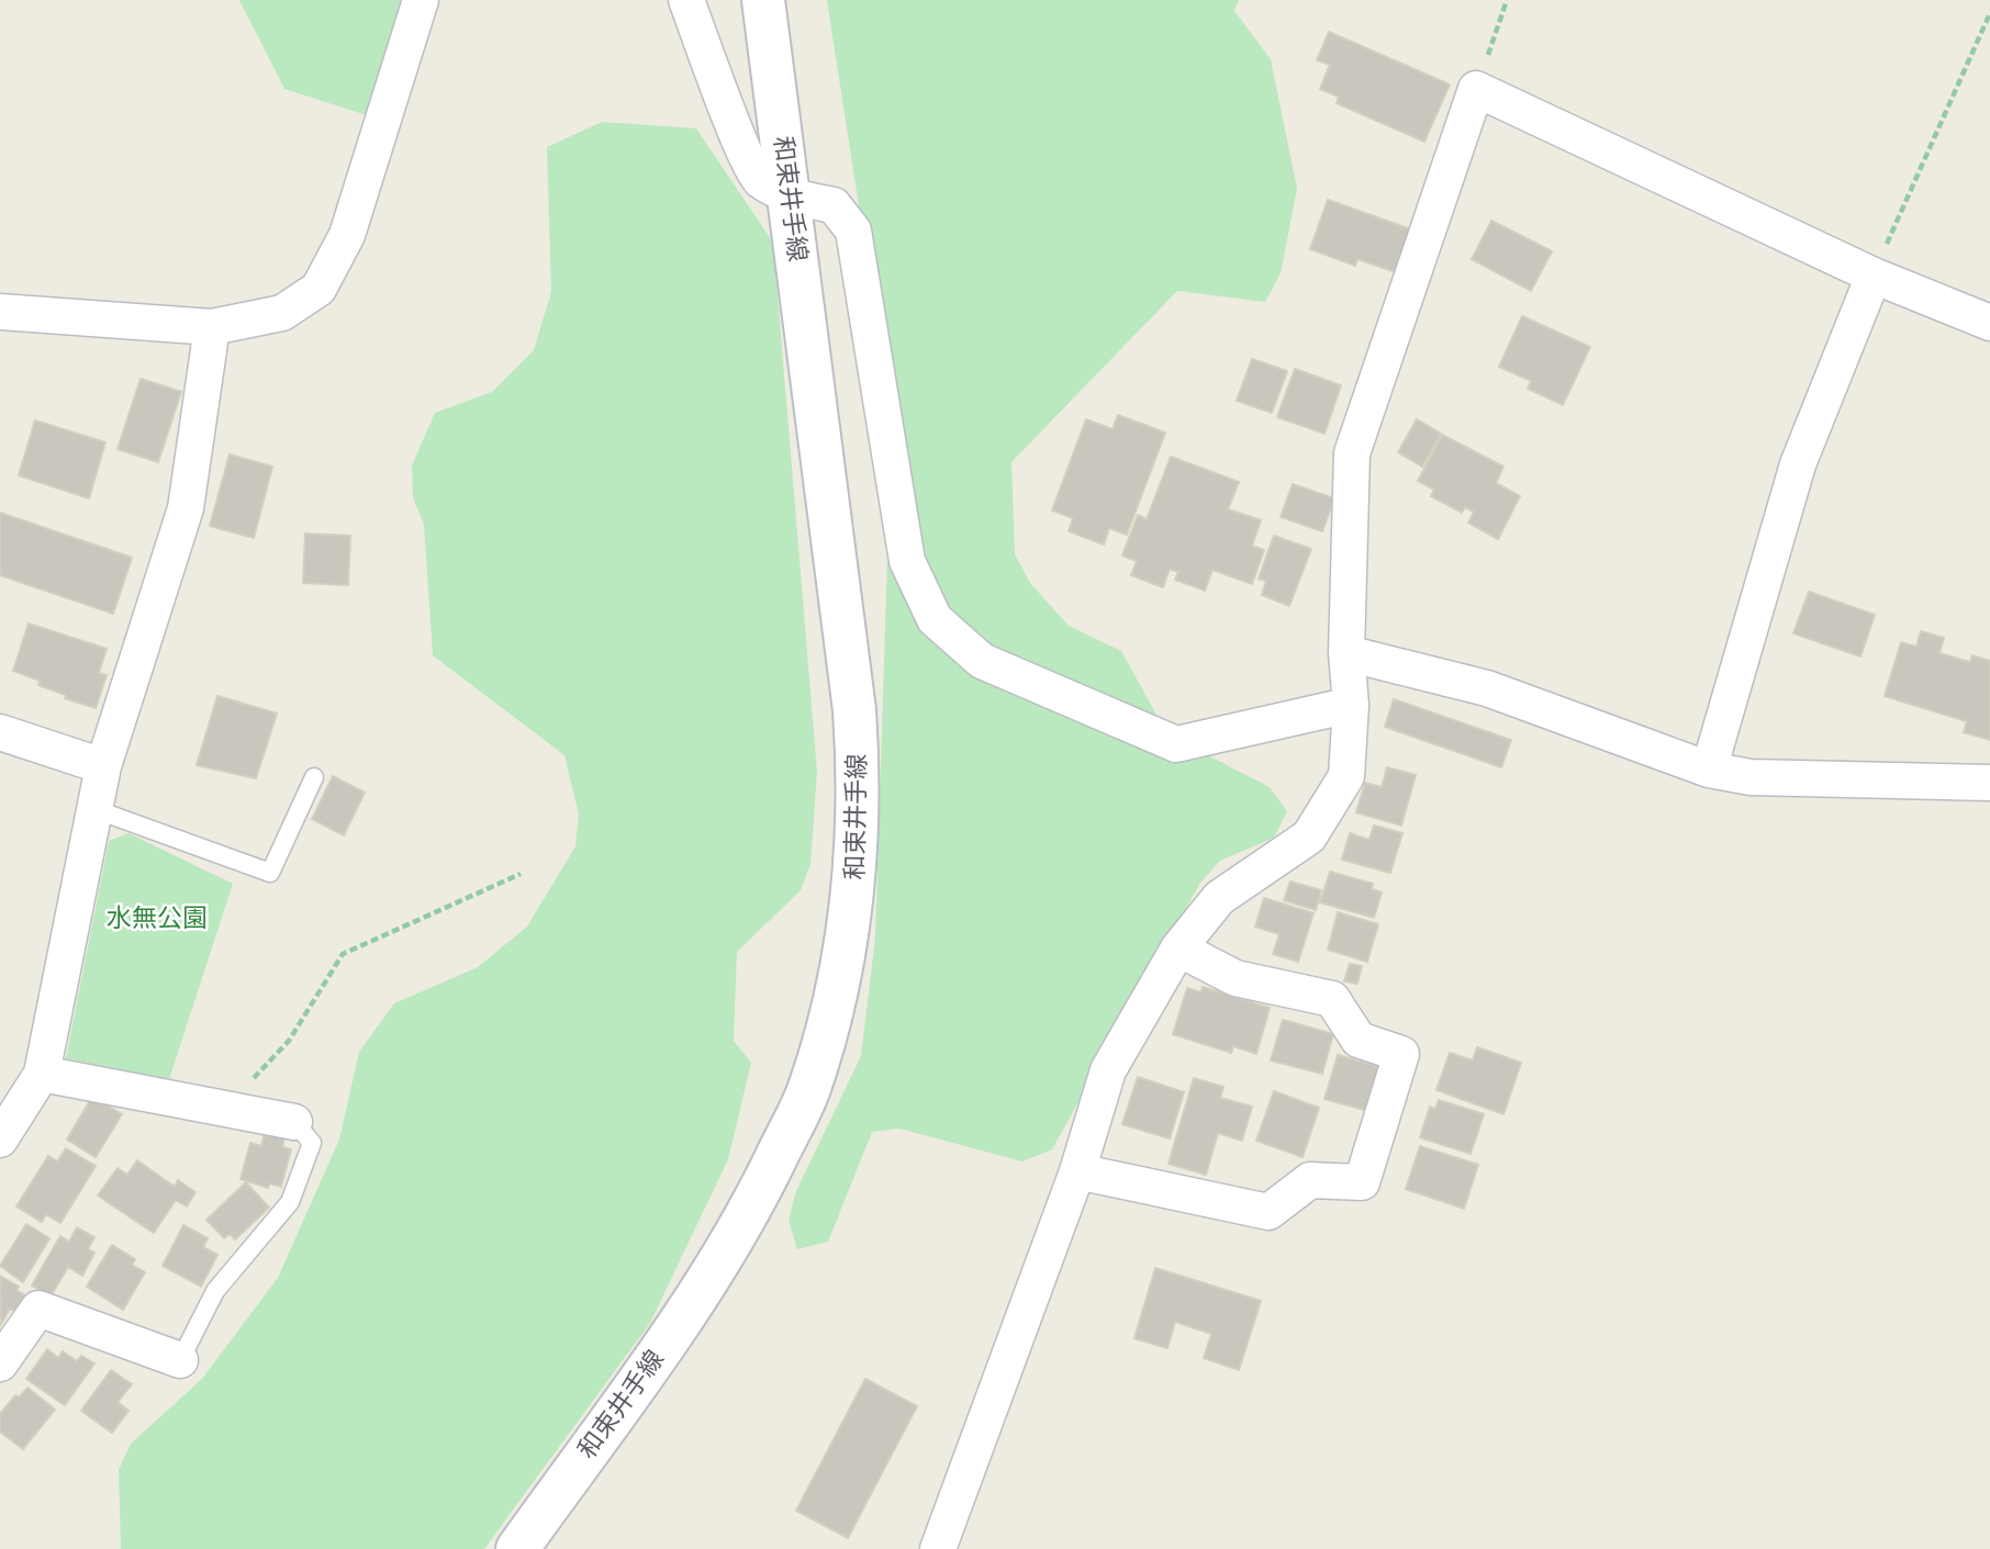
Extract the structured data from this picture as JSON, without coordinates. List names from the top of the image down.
{
  "streets": {
    "main road": ["和束井手線"]
  },
  "parks": ["水無公園"]
}
